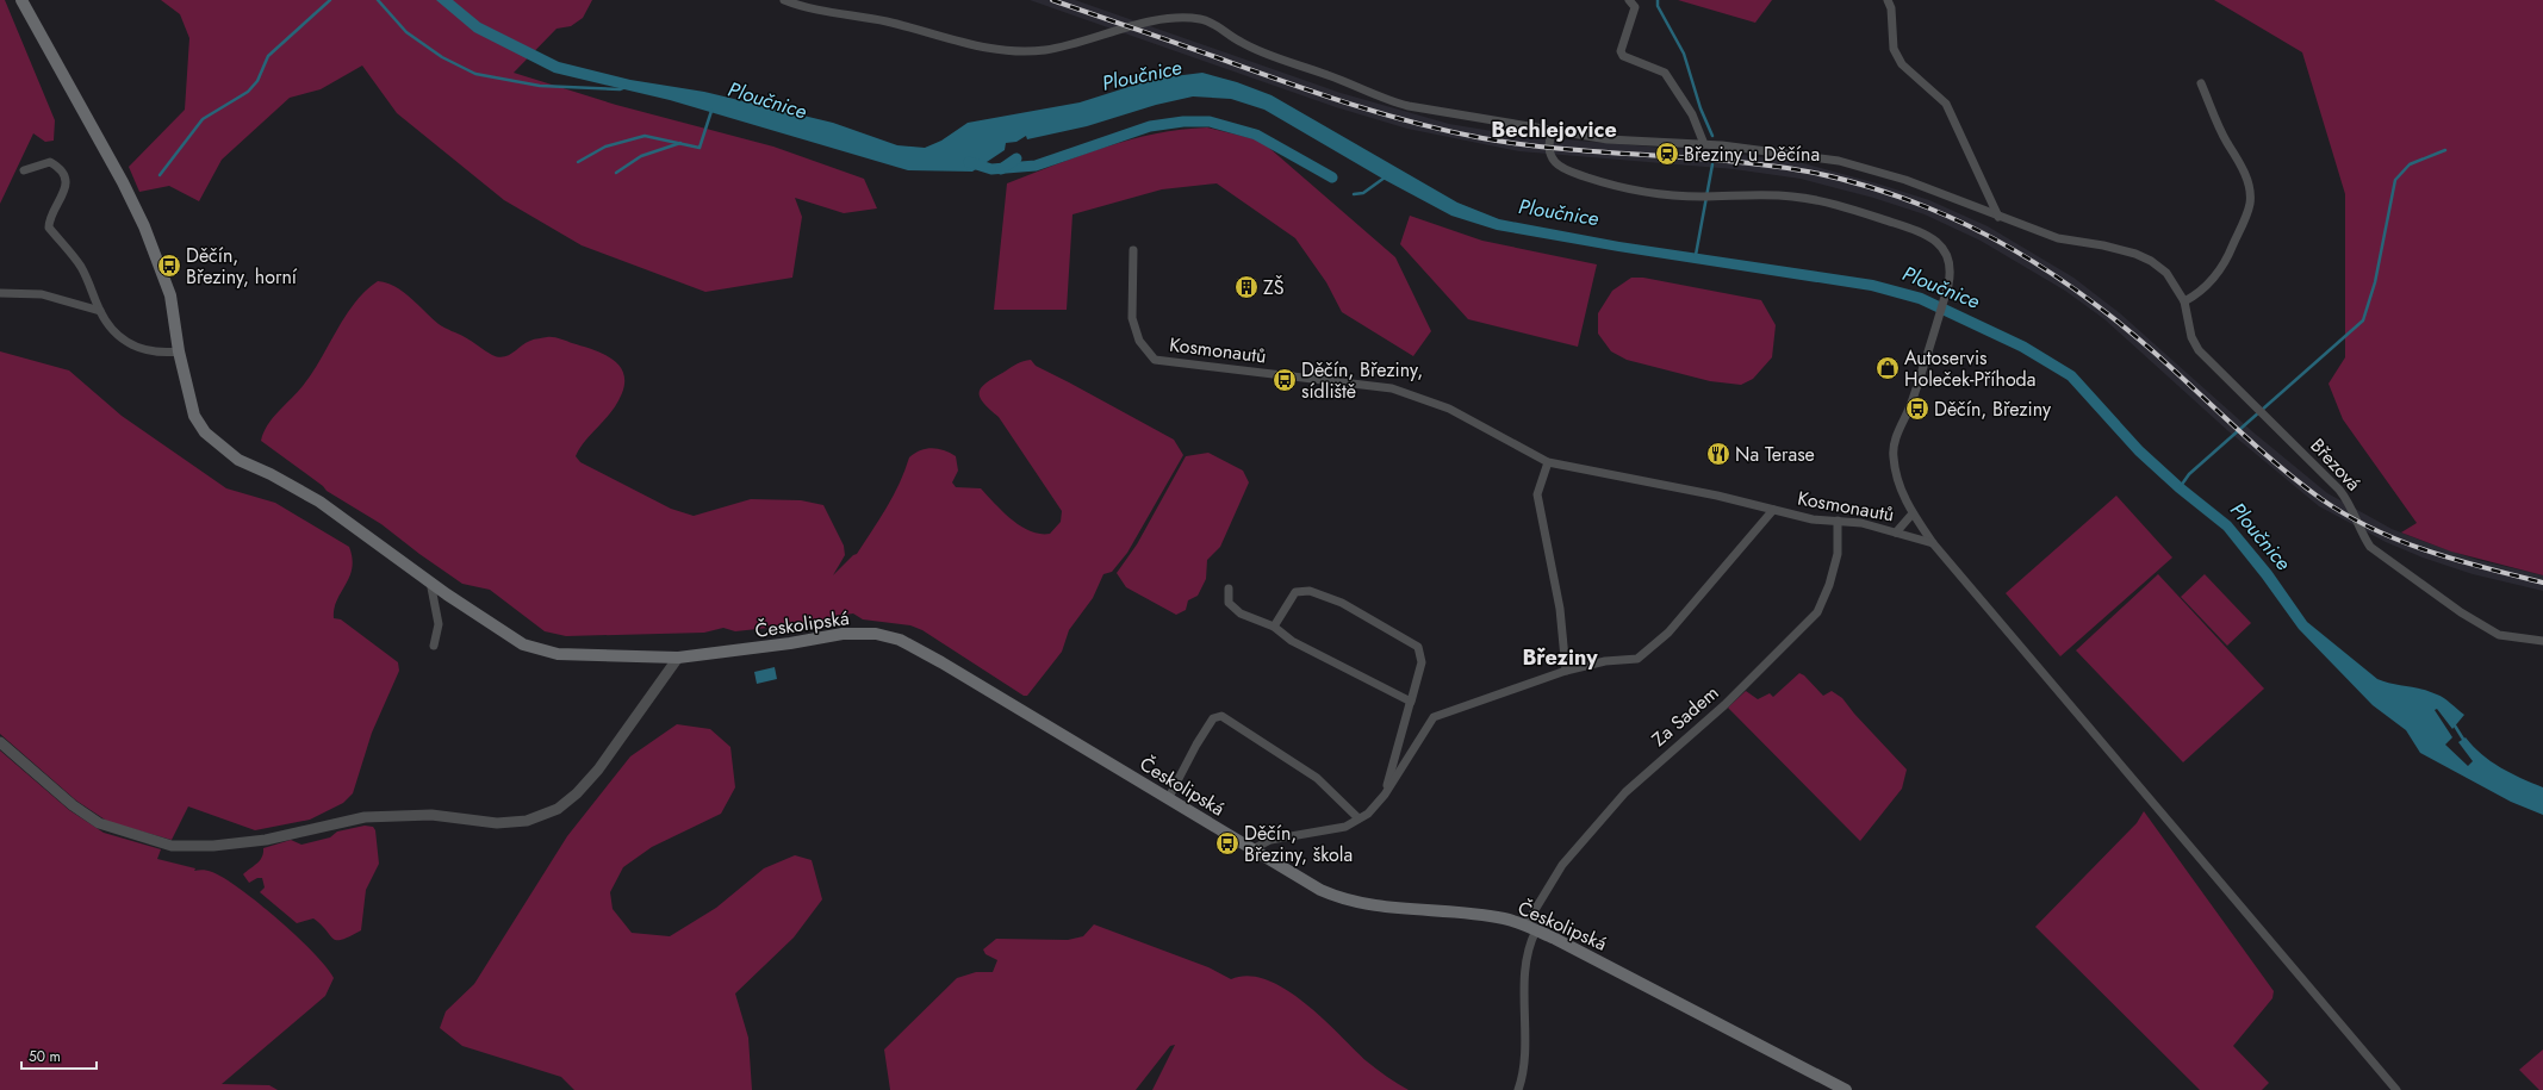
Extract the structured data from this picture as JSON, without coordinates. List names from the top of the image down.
{
  "streets": {
    "main road": ["Českolipská"],
    "street": ["Kosmonautů", "Březová", "Za Sadem"]
  },
  "crossings": [
    ["Kosmonautů", "Za Sadem"],
    ["Českolipská", "Za Sadem"]
  ],
  "districts": ["Bechlejovice", "Březiny"],
  "water": ["Ploučnice"],
  "places": {
    "station": ["Březiny u Děčína"],
    "bus stop": [
      "Děčín, Březiny, horní",
      "Děčín, Březiny, sídliště",
      "Děčín, Březiny",
      "Děčín, Březiny, škola"
    ],
    "building": ["ZŠ"],
    "shop": ["Autoservis Holeček-Příhoda"],
    "restaurant": ["Na Terase"]
  },
  "scale_bar": "50 m"
}
